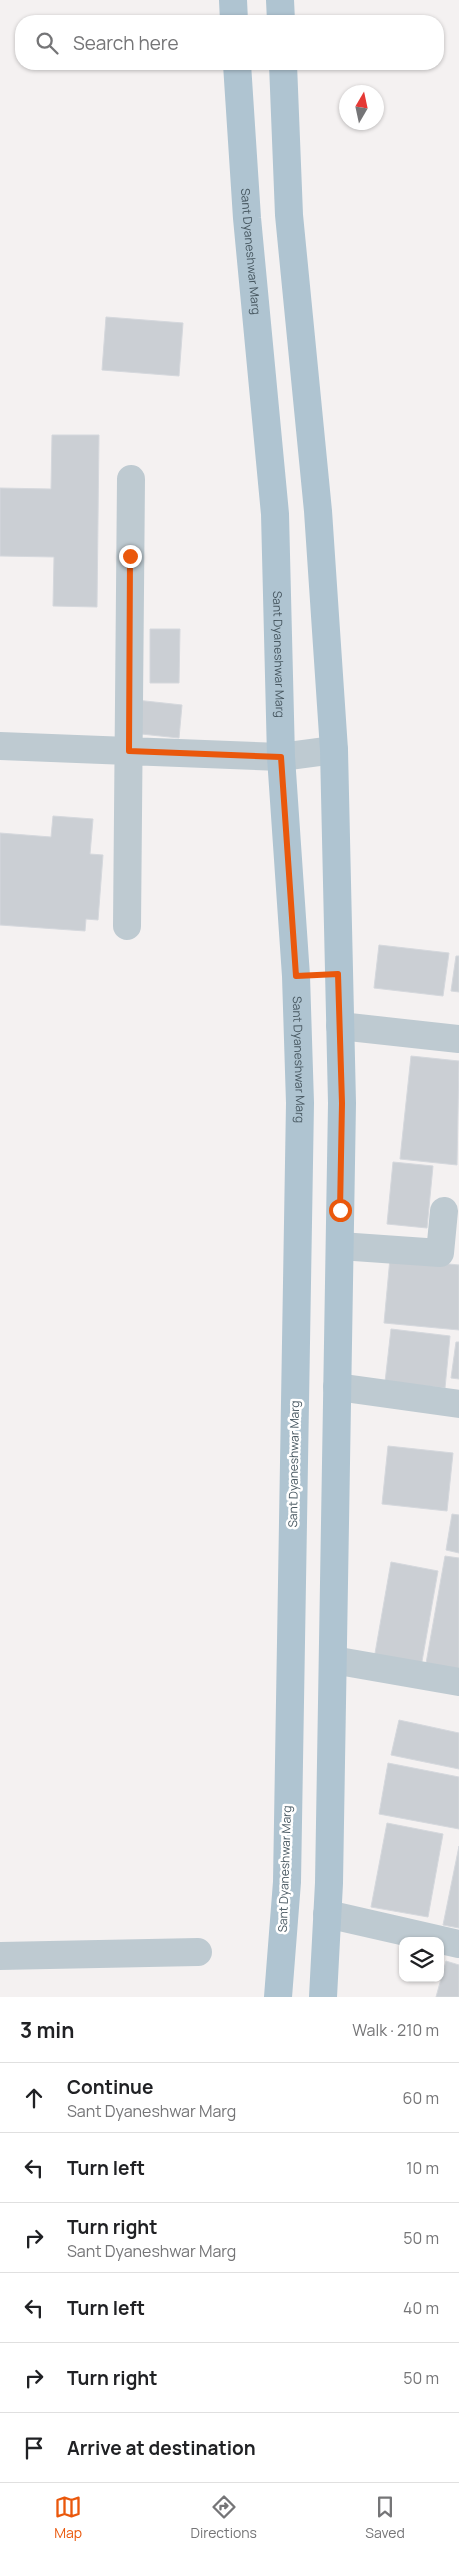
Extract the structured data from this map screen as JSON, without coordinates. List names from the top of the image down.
{
  "streets": {
    "main road": ["Sant Dyaneshwar Marg"]
  },
  "north": "top",
  "page": {
    "search": "Search here",
    "heading": ["3 min", "Walk · 210 m"],
    "list": [
      ["Continue", "Sant Dyaneshwar Marg", "60 m"],
      ["Turn left", "10 m"],
      ["Turn right", "Sant Dyaneshwar Marg", "50 m"],
      ["Turn left", "40 m"],
      ["Turn right", "50 m"],
      "Arrive at destination"
    ],
    "nav": ["Map", "Directions", "Saved"]
  }
}
